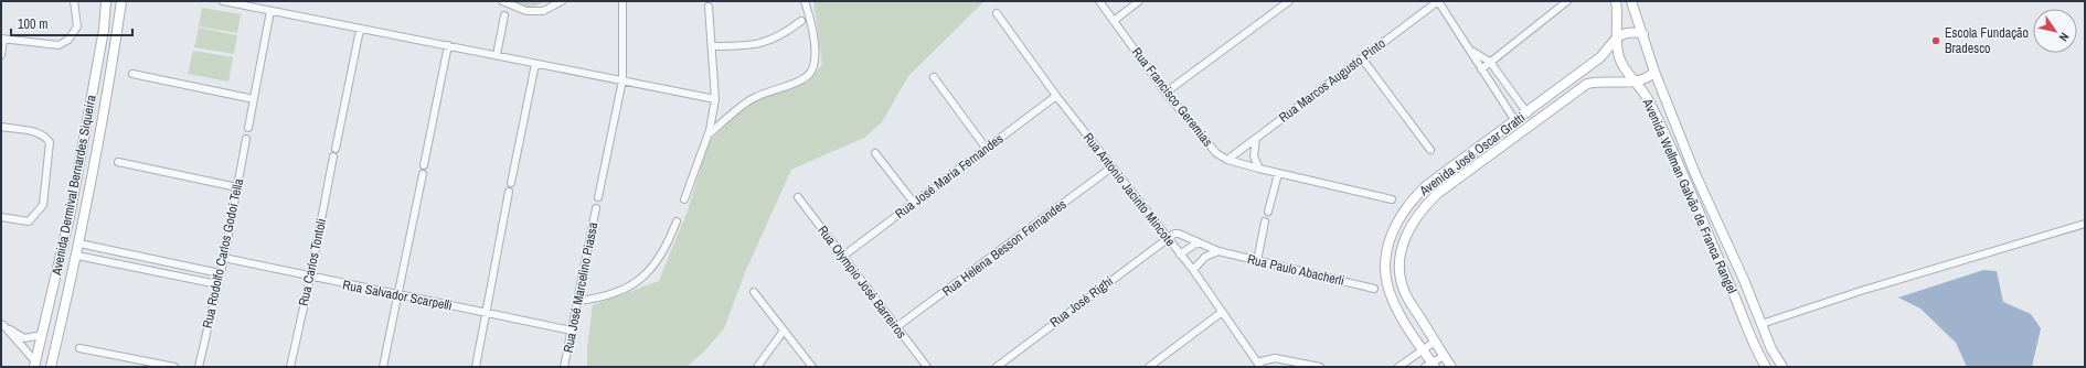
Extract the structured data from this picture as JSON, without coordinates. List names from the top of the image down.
{
  "streets": {
    "main road": ["Avenida José Oscar Gratti", "Avenida Dermival Bernardes Siqueira", "Avenida Wellman Galvão de Franca Rangel"],
    "street": [
      "Rua Marcos Augusto Pinto",
      "Rua Francisco Geremias",
      "Rua José Maria Fernandes",
      "Rua Antonio Jacinto Mincote",
      "Rua Helena Besson Fernandes",
      "Rua Rodolfo Carlos Godoi Tella",
      "Rua Carlos Tontoli",
      "Rua Paulo Abacherli",
      "Rua Olympio José Barreiros",
      "Rua José Marcelino Piassa",
      "Rua Salvador Scarpelli",
      "Rua José Righi"
    ]
  },
  "crossings": [
    ["Rua Marcos Augusto Pinto", "Rua Francisco Geremias"],
    ["Avenida José Oscar Gratti", "Avenida Wellman Galvão de Franca Rangel"],
    ["Rua José Maria Fernandes", "Rua Antonio Jacinto Mincote"],
    ["Rua José Maria Fernandes", "Rua Olympio José Barreiros"],
    ["Rua Antonio Jacinto Mincote", "Rua Helena Besson Fernandes"],
    ["Rua Antonio Jacinto Mincote", "Rua Paulo Abacherli"],
    ["Rua Antonio Jacinto Mincote", "Rua José Righi"],
    ["Rua Helena Besson Fernandes", "Rua Olympio José Barreiros"],
    ["Rua Rodolfo Carlos Godoi Tella", "Rua Salvador Scarpelli"],
    ["Rua Carlos Tontoli", "Rua Salvador Scarpelli"],
    ["Rua Paulo Abacherli", "Rua José Righi"],
    ["Rua José Marcelino Piassa", "Rua Salvador Scarpelli"]
  ],
  "places": ["Escola Fundação Bradesco"],
  "scale_bar": "100 m",
  "north": "bottom right"
}
